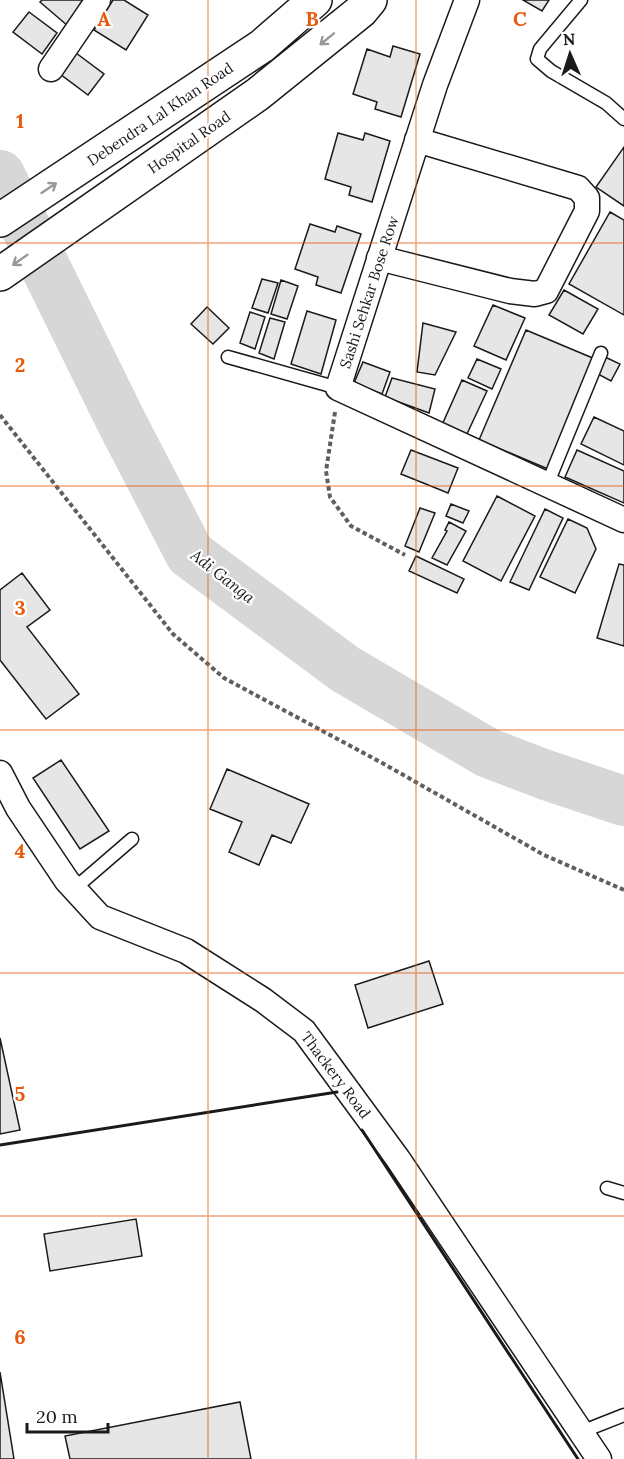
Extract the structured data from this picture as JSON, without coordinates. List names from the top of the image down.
{
  "streets": {
    "main road": ["Debendra Lal Khan Road", "Hospital Road"],
    "street": ["Sashi Sehkar Bose Row", "Thackery Road"]
  },
  "one_way": ["Debendra Lal Khan Road", "Hospital Road"],
  "water": ["Adi Ganga"],
  "scale_bar": "20 m",
  "north": "top",
  "grid": {
    "columns": ["A", "B", "C"],
    "rows": [
      "1",
      "2",
      "3",
      "4",
      "5",
      "6"
    ]
  }
}
